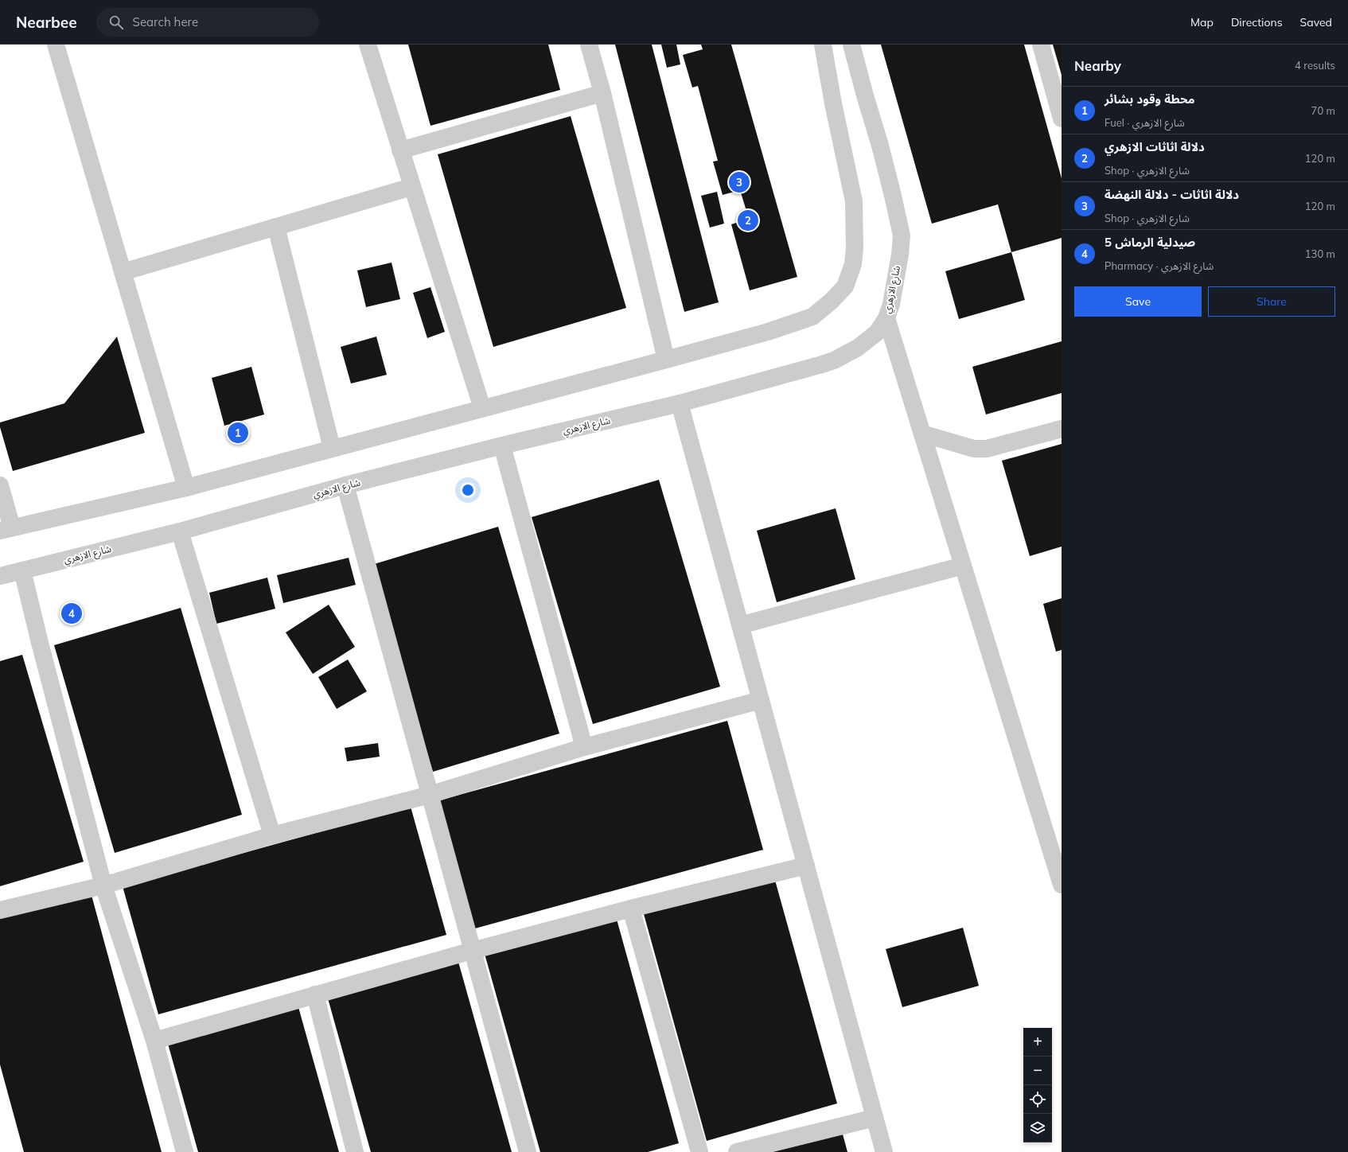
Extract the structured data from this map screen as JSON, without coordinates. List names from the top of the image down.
{
  "streets": {
    "street": ["شارع الازهري"]
  },
  "page": {
    "header": "Nearbee",
    "search": "Search here",
    "nav": ["Map", "Directions", "Saved"],
    "heading": ["Nearby", "4 results"],
    "list": [
      {
        "mark": "1",
        "name": "محطة وقود بشائر",
        "note": "Fuel · شارع الازهري",
        "value": "70 m"
      },
      {
        "mark": "2",
        "name": "دلالة اثاثات الازهري",
        "note": "Shop · شارع الازهري",
        "value": "120 m"
      },
      {
        "mark": "3",
        "name": "دلالة اثاثات - دلالة النهضة",
        "note": "Shop · شارع الازهري",
        "value": "120 m"
      },
      {
        "mark": "4",
        "name": "صيدلية الرماش 5",
        "note": "Pharmacy · شارع الازهري",
        "value": "130 m"
      }
    ],
    "pins": [
      "3",
      "2",
      "1",
      "4"
    ],
    "buttons": ["Save", "Share"],
    "map_buttons": ["+", "−"]
  }
}
